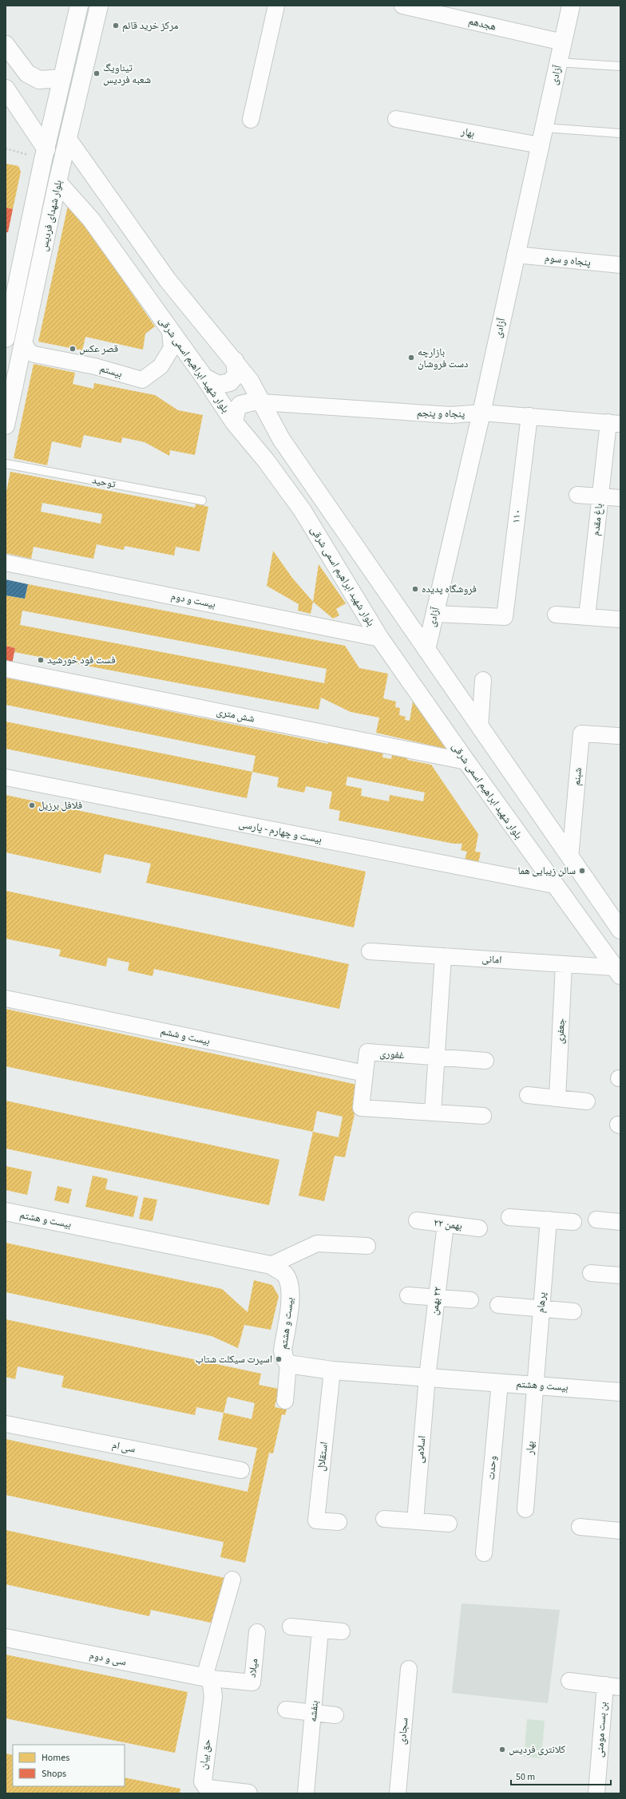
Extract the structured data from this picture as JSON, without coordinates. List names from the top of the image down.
{
  "streets": {
    "main road": [
      "آزادی",
      "بلوار شهدای فردیس",
      "بلوار شهید ابراهیم اسمی شرقی",
      "بیست و هشتم",
      "سی و دوم",
      "حق بیان"
    ],
    "street": [
      "هجدهم",
      "بهار",
      "پنجاه و سوم",
      "بیستم",
      "پنجاه و پنجم",
      "۱۱۰",
      "باغ مقدم",
      "بیست و دوم",
      "شش متری",
      "شبنم",
      "بیست و چهارم - پارسی",
      "امانی",
      "جعفری",
      "بیست و ششم",
      "غفوری",
      "۲۲ بهمن",
      "٢٢ بهمن",
      "پرهام",
      "سی ام",
      "اسلامی",
      "استقلال",
      "وحدت",
      "میلاد",
      "بنفشه",
      "بن بست مومنی",
      "سجادی"
    ],
    "lane": ["توحید"]
  },
  "crossings": [
    ["هجدهم", "آزادی"],
    ["آزادی", "بهار"],
    ["آزادی", "پنجاه و سوم"],
    ["آزادی", "پنجاه و پنجم"],
    ["آزادی", "۱۱۰"],
    ["بهار", "بیست و هشتم"],
    ["بهار", "پرهام"],
    ["بلوار شهدای فردیس", "بلوار شهید ابراهیم اسمی شرقی"],
    ["بلوار شهدای فردیس", "بیستم"],
    ["بلوار شهید ابراهیم اسمی شرقی", "بیستم"],
    ["بلوار شهید ابراهیم اسمی شرقی", "بیست و دوم"],
    ["بلوار شهید ابراهیم اسمی شرقی", "شش متری"],
    ["بلوار شهید ابراهیم اسمی شرقی", "بیست و چهارم - پارسی"],
    ["بلوار شهید ابراهیم اسمی شرقی", "امانی"],
    ["پنجاه و پنجم", "۱۱۰"],
    ["پنجاه و پنجم", "باغ مقدم"],
    ["امانی", "جعفری"],
    ["بیست و ششم", "غفوری"],
    ["بیست و هشتم", "٢٢ بهمن"],
    ["بیست و هشتم", "پرهام"],
    ["بیست و هشتم", "اسلامی"],
    ["بیست و هشتم", "استقلال"],
    ["بیست و هشتم", "وحدت"],
    ["۲۲ بهمن", "٢٢ بهمن"],
    ["٢٢ بهمن", "اسلامی"],
    ["سی و دوم", "میلاد"],
    ["سی و دوم", "حق بیان"],
    ["میلاد", "حق بیان"]
  ],
  "places": [
    "مرکز خرید قائم",
    "تیناویگ شعبه فردیس",
    "قصر عکس",
    "بازارچه دست فروشان",
    "فروشگاه پدیده",
    "فست فود خورشید",
    "فلافل برزیل",
    "سالن زیبایی هما",
    "اسپرت سیکلت شتاب",
    "کلانتری فردیس"
  ],
  "legend": ["Homes", "Shops"],
  "scale_bar": "50 m"
}
